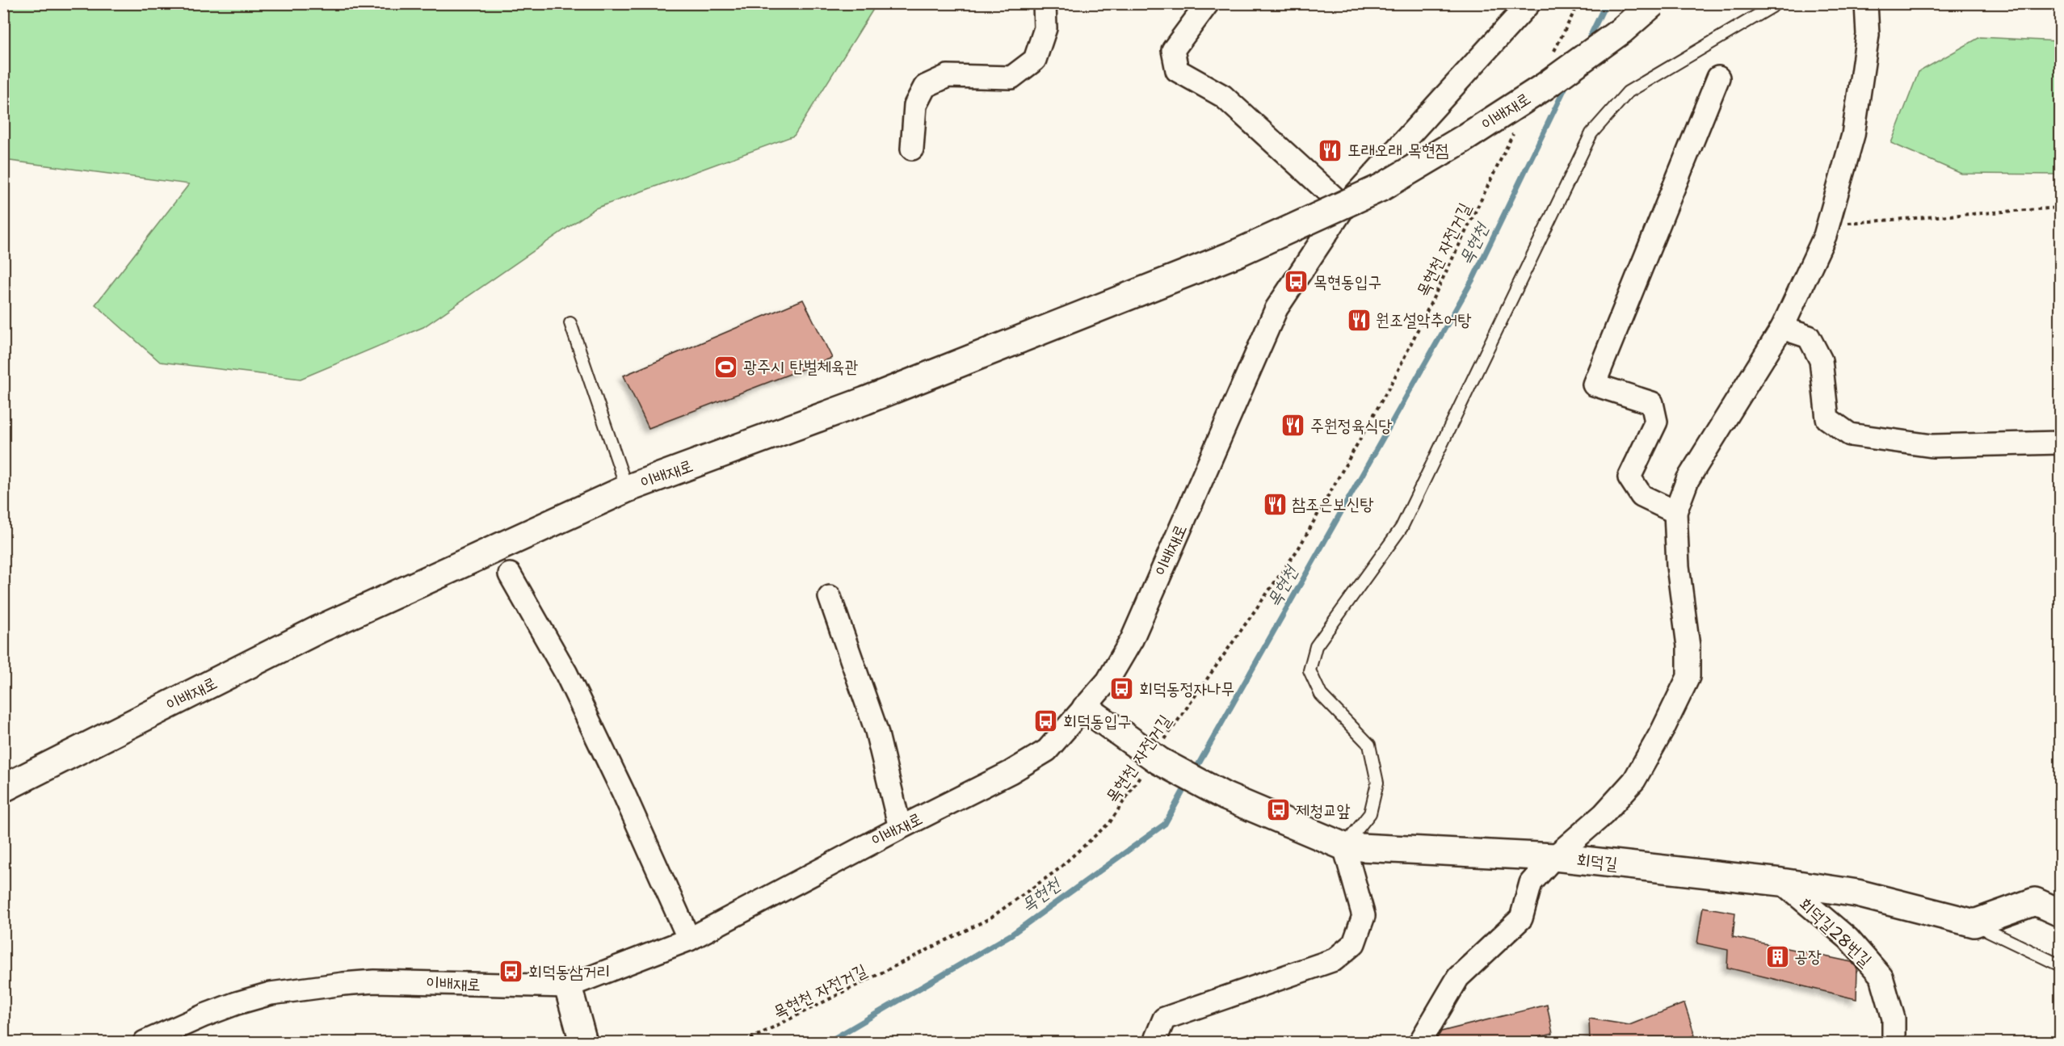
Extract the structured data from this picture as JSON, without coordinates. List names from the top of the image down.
{
  "streets": {
    "main road": ["이배재로", "회덕길"],
    "street": ["회덕길28번길"],
    "path": ["목현천 자전거길"]
  },
  "crossings": [
    ["이배재로", "회덕길"],
    ["목현천 자전거길", "회덕길"],
    ["회덕길", "회덕길28번길"]
  ],
  "water": ["목현천"],
  "places": {
    "restaurant": [
      "또래오래 목현점",
      "원조설악추어탕",
      "주원정육식당",
      "참조은보신탕"
    ],
    "bus stop": [
      "목현동입구",
      "회덕동정자나무",
      "회덕동입구",
      "제청교앞",
      "회덕동삼거리"
    ],
    "sports": ["광주시 탄벌체육관"],
    "building": ["공장"]
  }
}
